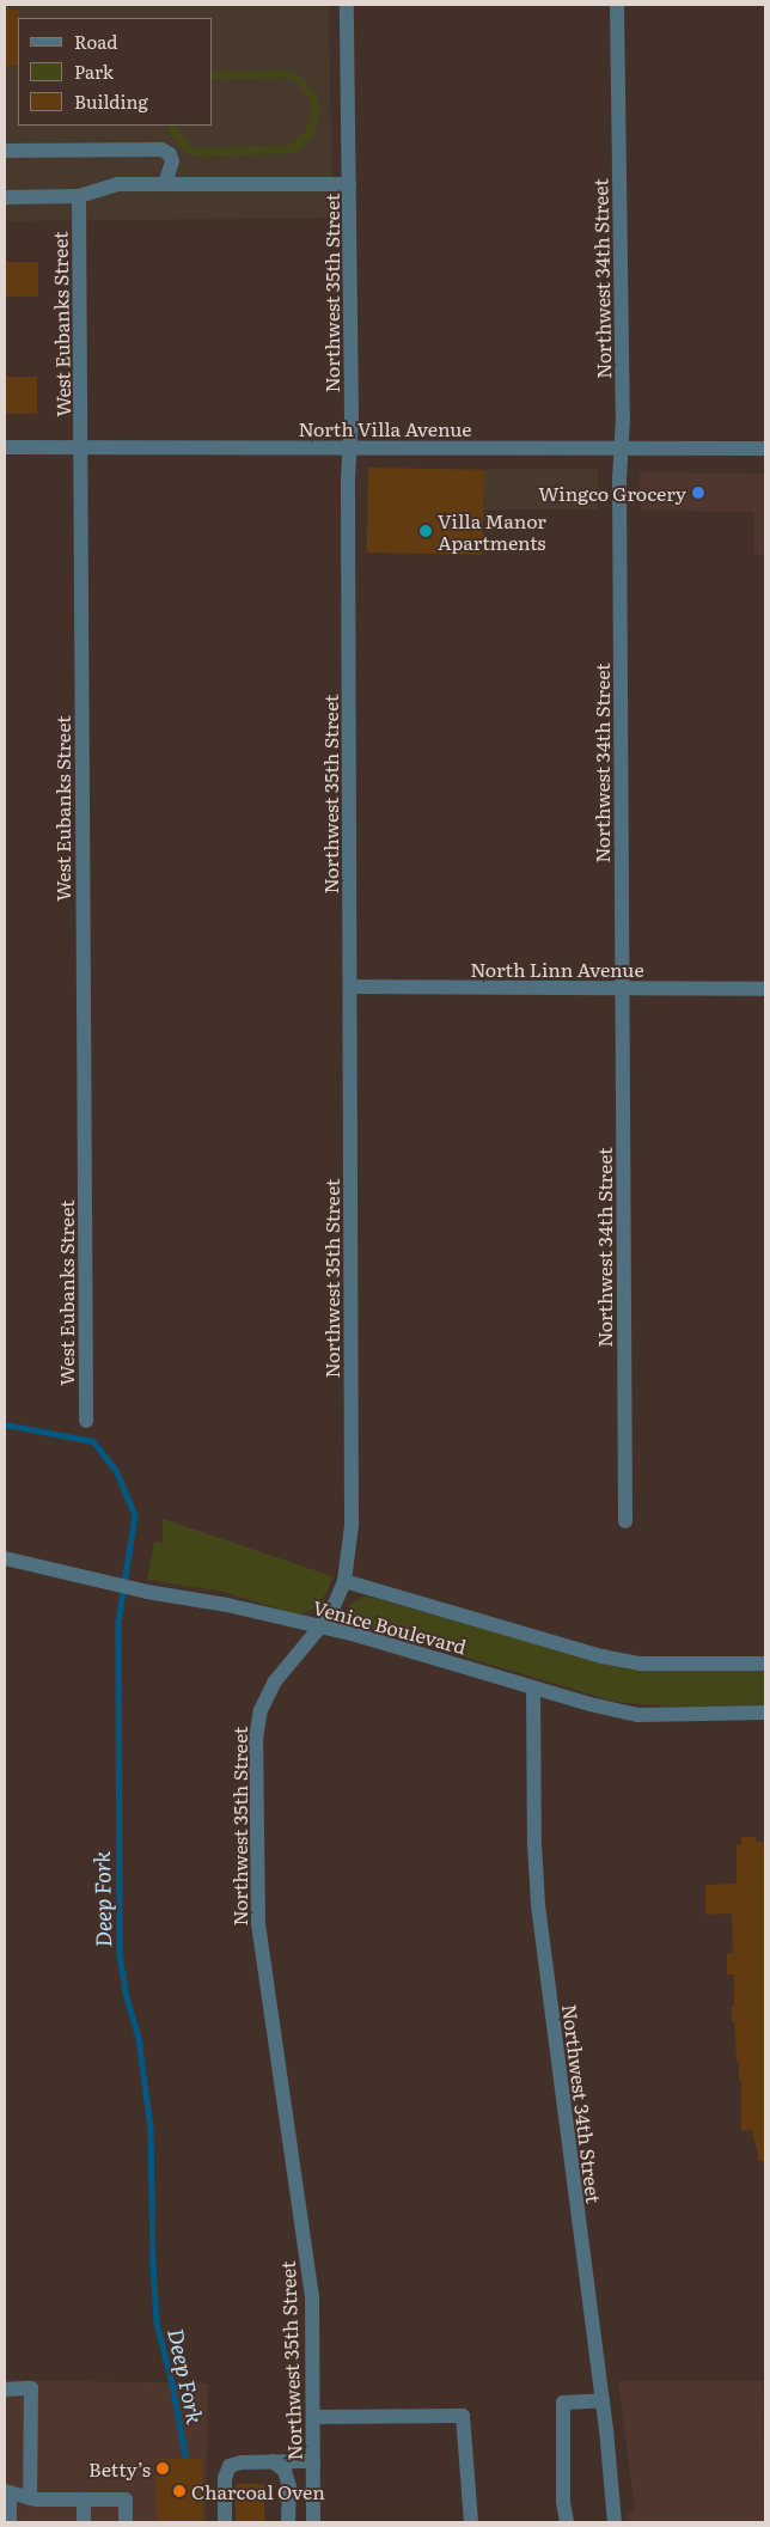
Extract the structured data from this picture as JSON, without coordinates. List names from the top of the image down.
{
  "streets": {
    "street": [
      "Northwest 34th Street",
      "Northwest 35th Street",
      "West Eubanks Street",
      "North Villa Avenue",
      "North Linn Avenue",
      "Venice Boulevard"
    ]
  },
  "crossings": [
    ["Northwest 34th Street", "North Villa Avenue"],
    ["Northwest 34th Street", "North Linn Avenue"],
    ["Northwest 34th Street", "Venice Boulevard"],
    ["Northwest 35th Street", "North Villa Avenue"],
    ["Northwest 35th Street", "North Linn Avenue"],
    ["Northwest 35th Street", "Venice Boulevard"],
    ["West Eubanks Street", "North Villa Avenue"]
  ],
  "water": ["Deep Fork"],
  "places": [
    "Wingco Grocery",
    "Villa Manor Apartments",
    "Betty’s",
    "Charcoal Oven"
  ],
  "legend": ["Road", "Park", "Building"]
}
